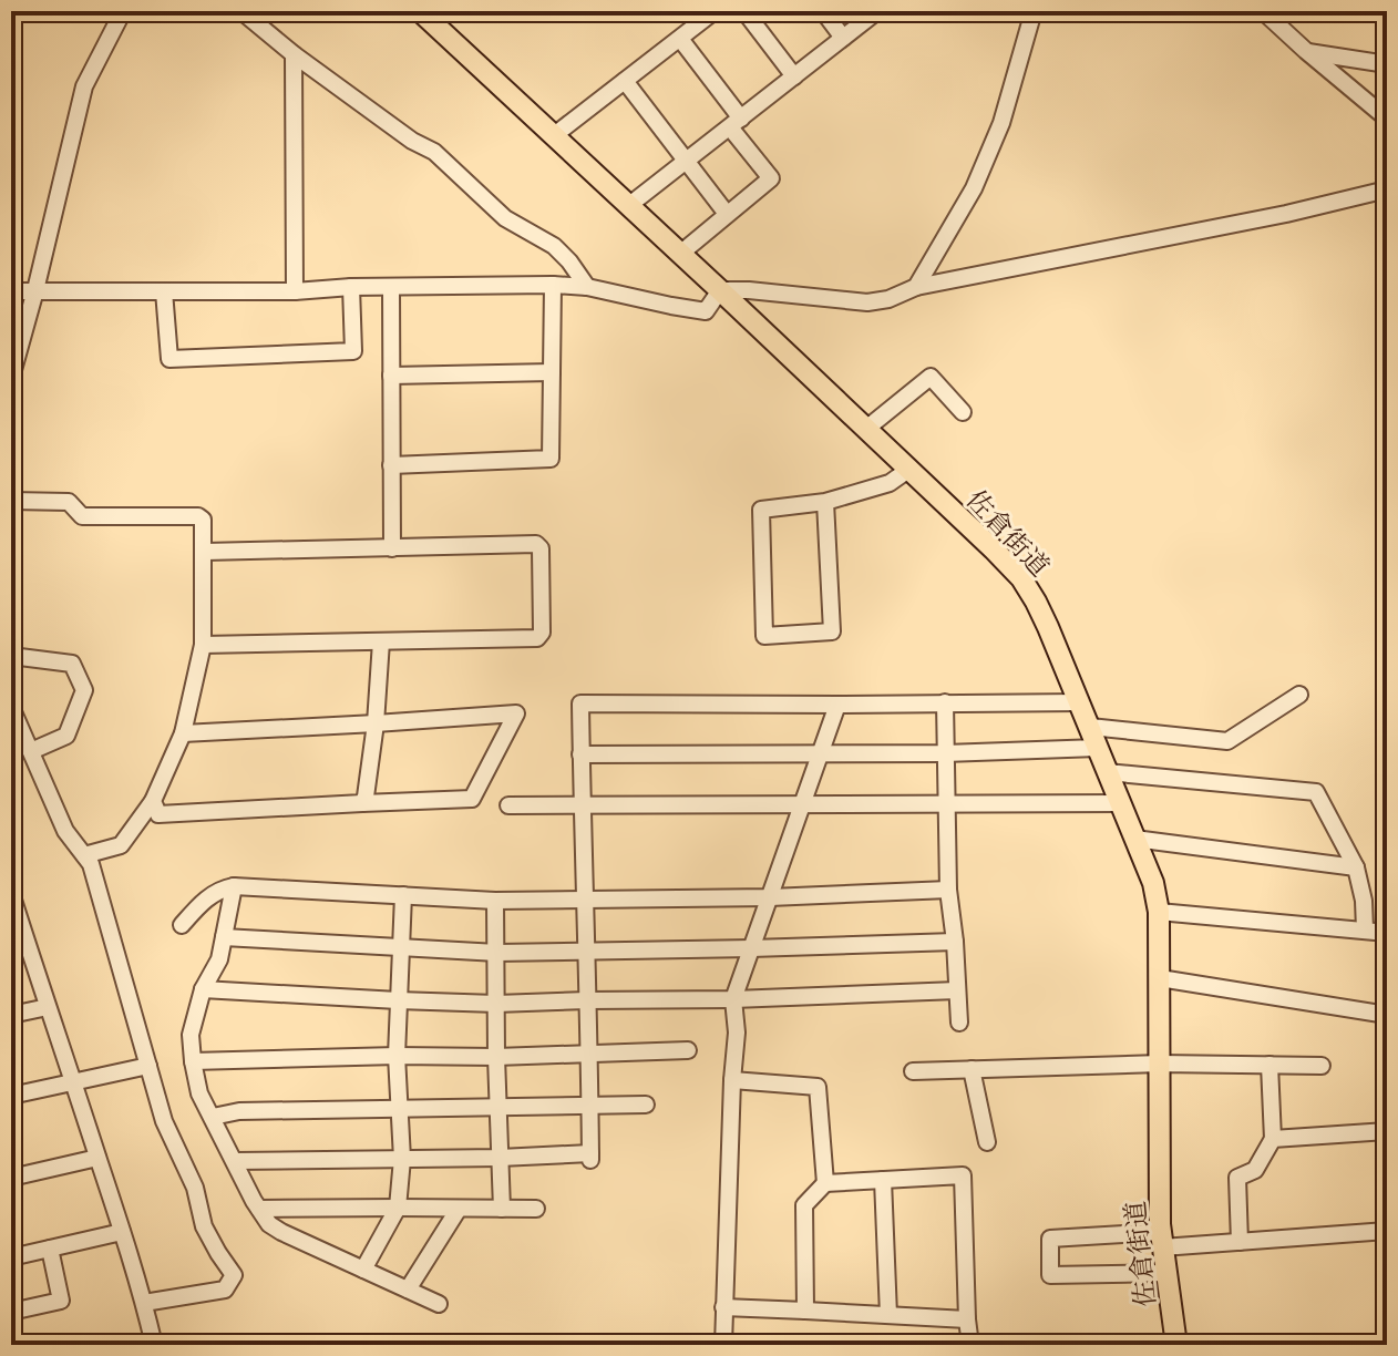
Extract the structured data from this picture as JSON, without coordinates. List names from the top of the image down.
{
  "streets": {
    "main road": ["佐倉街道"]
  }
}
